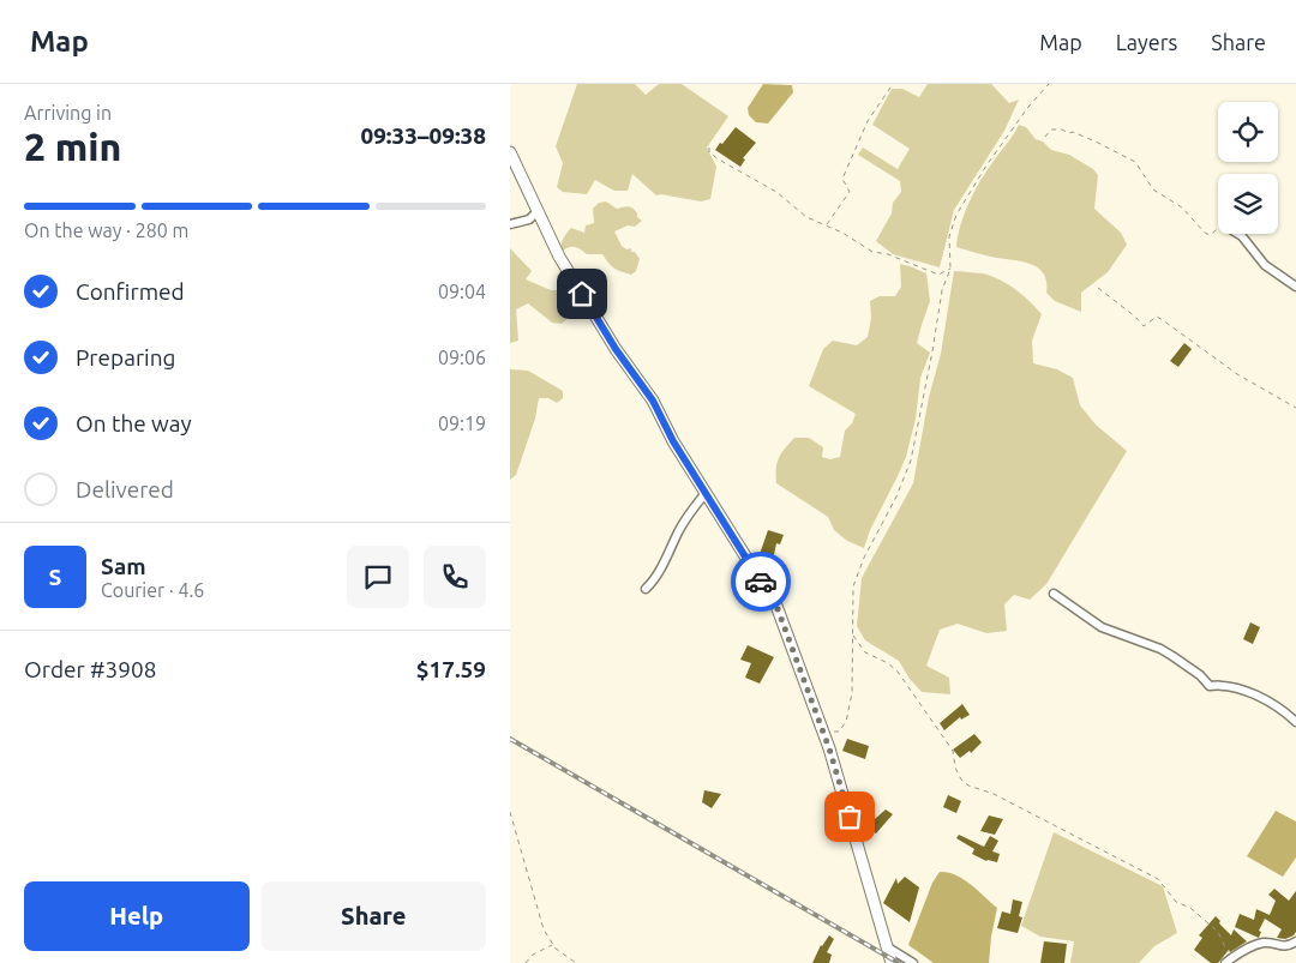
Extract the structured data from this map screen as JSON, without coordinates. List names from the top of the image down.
{
  "page": {
    "header": "Map",
    "nav": ["Map", "Layers", "Share"],
    "heading": ["2 min", "Arriving in", "09:33–09:38"],
    "panel": [
      "Sam",
      "Courier · 4.6",
      "Order #3908",
      "$17.59"
    ],
    "bar": "On the way · 280 m",
    "list": [
      ["Confirmed", "09:04"],
      ["Preparing", "09:06"],
      ["On the way", "09:19"],
      "Delivered"
    ],
    "round": "S",
    "buttons": ["Help", "Share"]
  }
}
